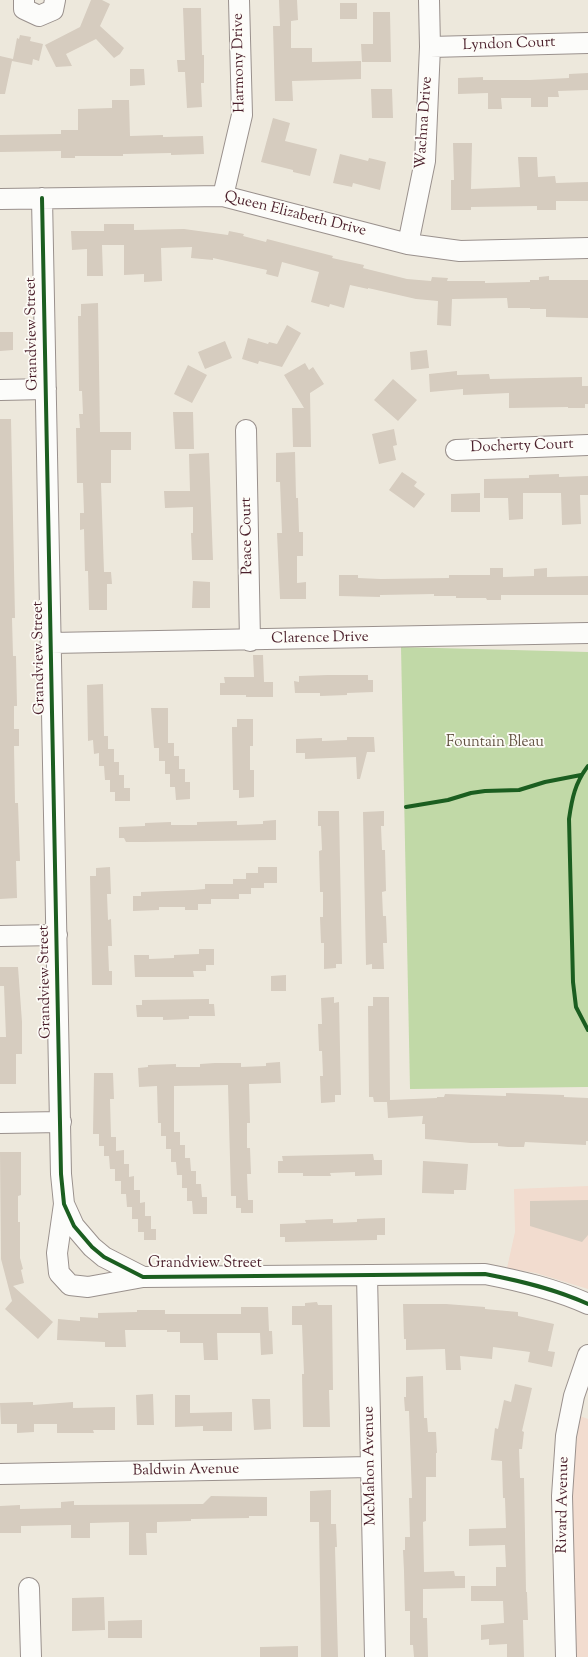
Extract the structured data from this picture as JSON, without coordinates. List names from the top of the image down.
{
  "streets": {
    "street": [
      "Lyndon Court",
      "Harmony Drive",
      "Wachna Drive",
      "Queen Elizabeth Drive",
      "Grandview Street",
      "Docherty Court",
      "Peace Court",
      "Clarence Drive",
      "McMahon Avenue",
      "Baldwin Avenue",
      "Rivard Avenue"
    ]
  },
  "crossings": [
    ["Lyndon Court", "Wachna Drive"],
    ["Harmony Drive", "Queen Elizabeth Drive"],
    ["Wachna Drive", "Queen Elizabeth Drive"],
    ["Queen Elizabeth Drive", "Grandview Street"],
    ["Grandview Street", "Clarence Drive"],
    ["Grandview Street", "McMahon Avenue"],
    ["Peace Court", "Clarence Drive"],
    ["McMahon Avenue", "Baldwin Avenue"]
  ],
  "parks": ["Fountain Bleau"]
}
